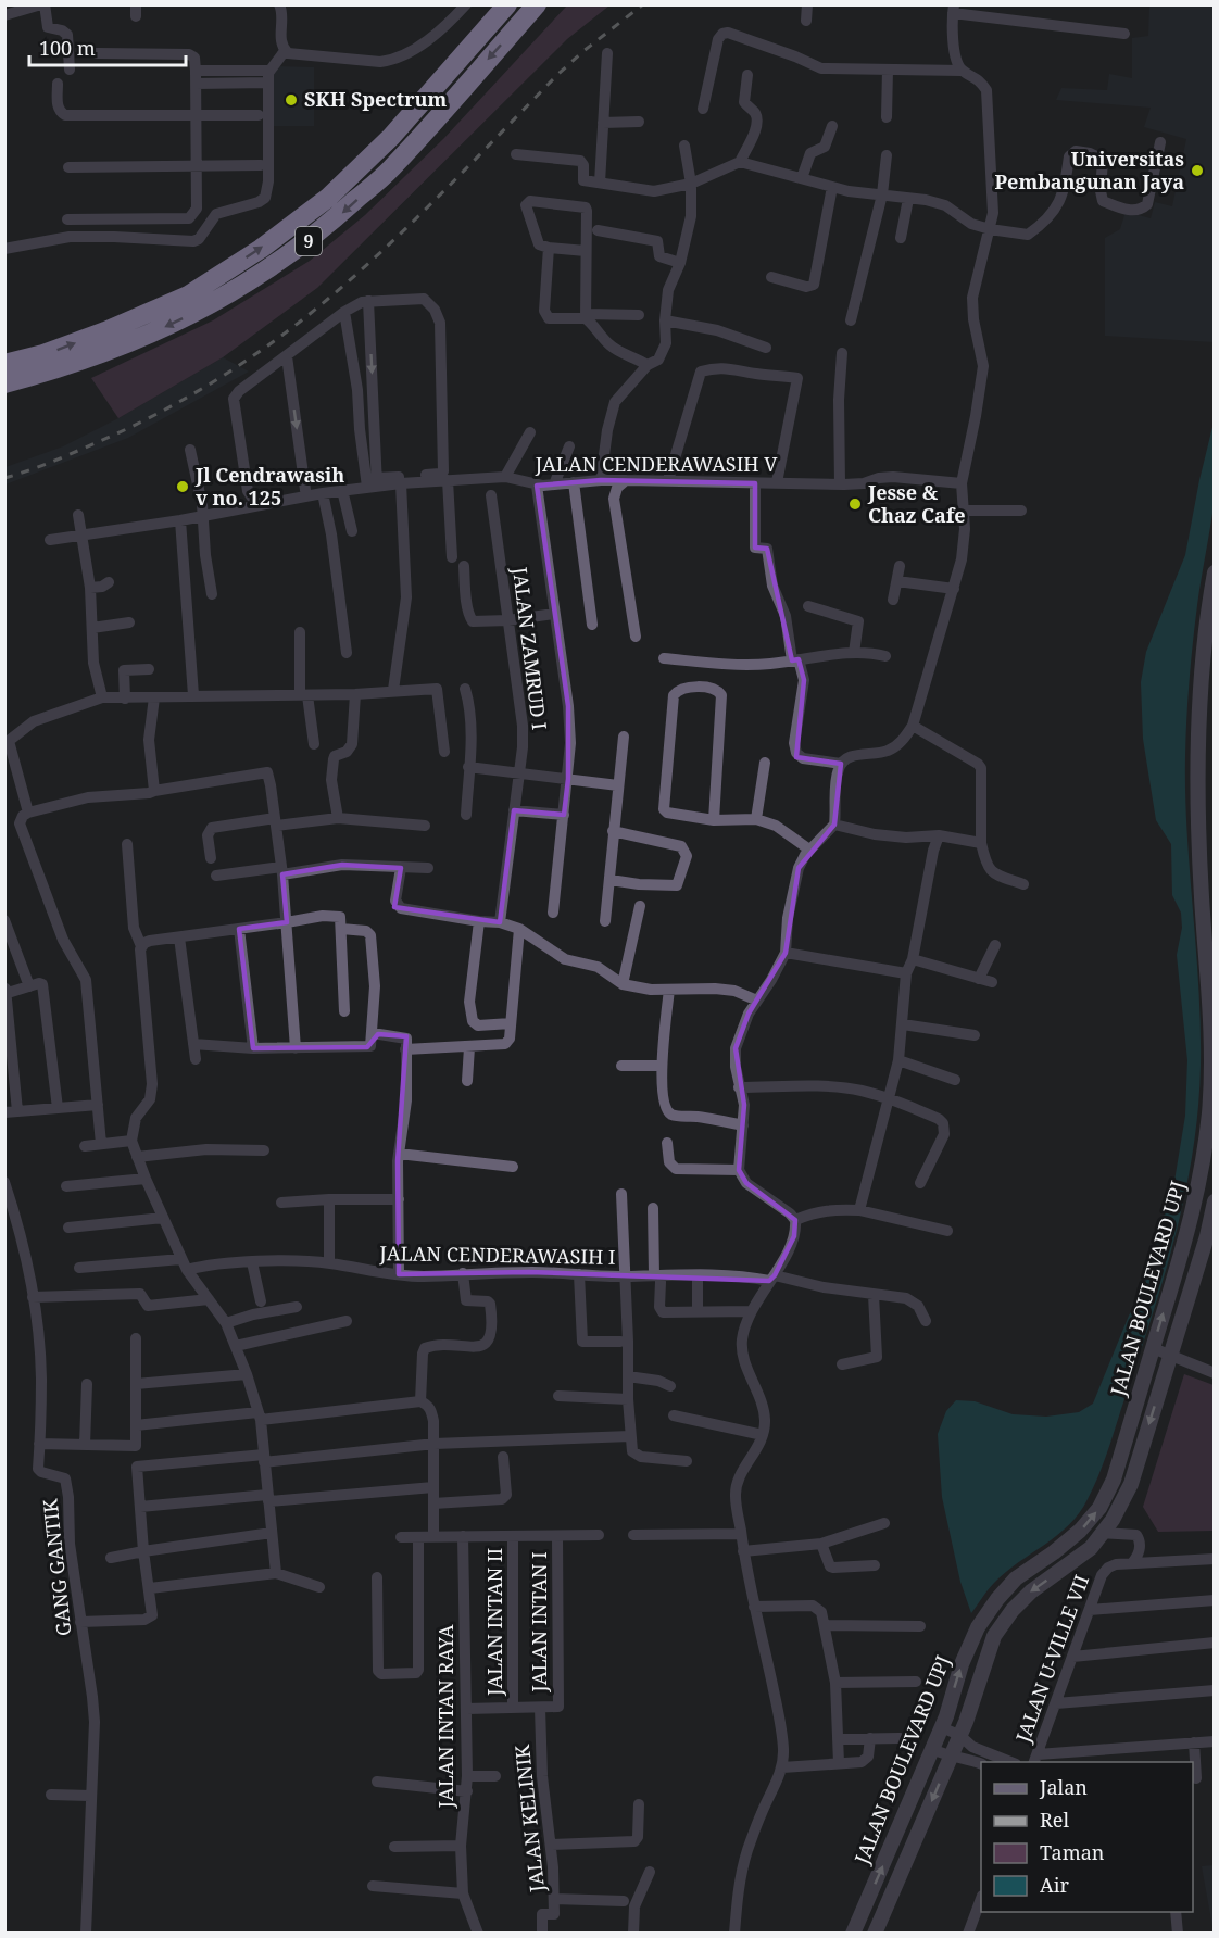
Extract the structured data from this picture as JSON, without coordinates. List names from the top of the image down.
{
  "streets": {
    "highway": ["9"],
    "street": [
      "JALAN CENDERAWASIH V",
      "JALAN ZAMRUD I",
      "JALAN CENDERAWASIH I",
      "JALAN BOULEVARD UPJ",
      "GANG GANTIK",
      "JALAN INTAN II",
      "JALAN INTAN I",
      "JALAN U-VILLE VII",
      "JALAN INTAN RAYA",
      "JALAN KELINIK"
    ]
  },
  "crossings": [
    ["JALAN INTAN I", "JALAN KELINIK"]
  ],
  "places": [
    "SKH Spectrum",
    "Universitas Pembangunan Jaya",
    "Jl Cendrawasih v no. 125",
    "Jesse & Chaz Cafe"
  ],
  "legend": [
    "Jalan",
    "Rel",
    "Taman",
    "Air"
  ],
  "scale_bar": "100 m"
}
